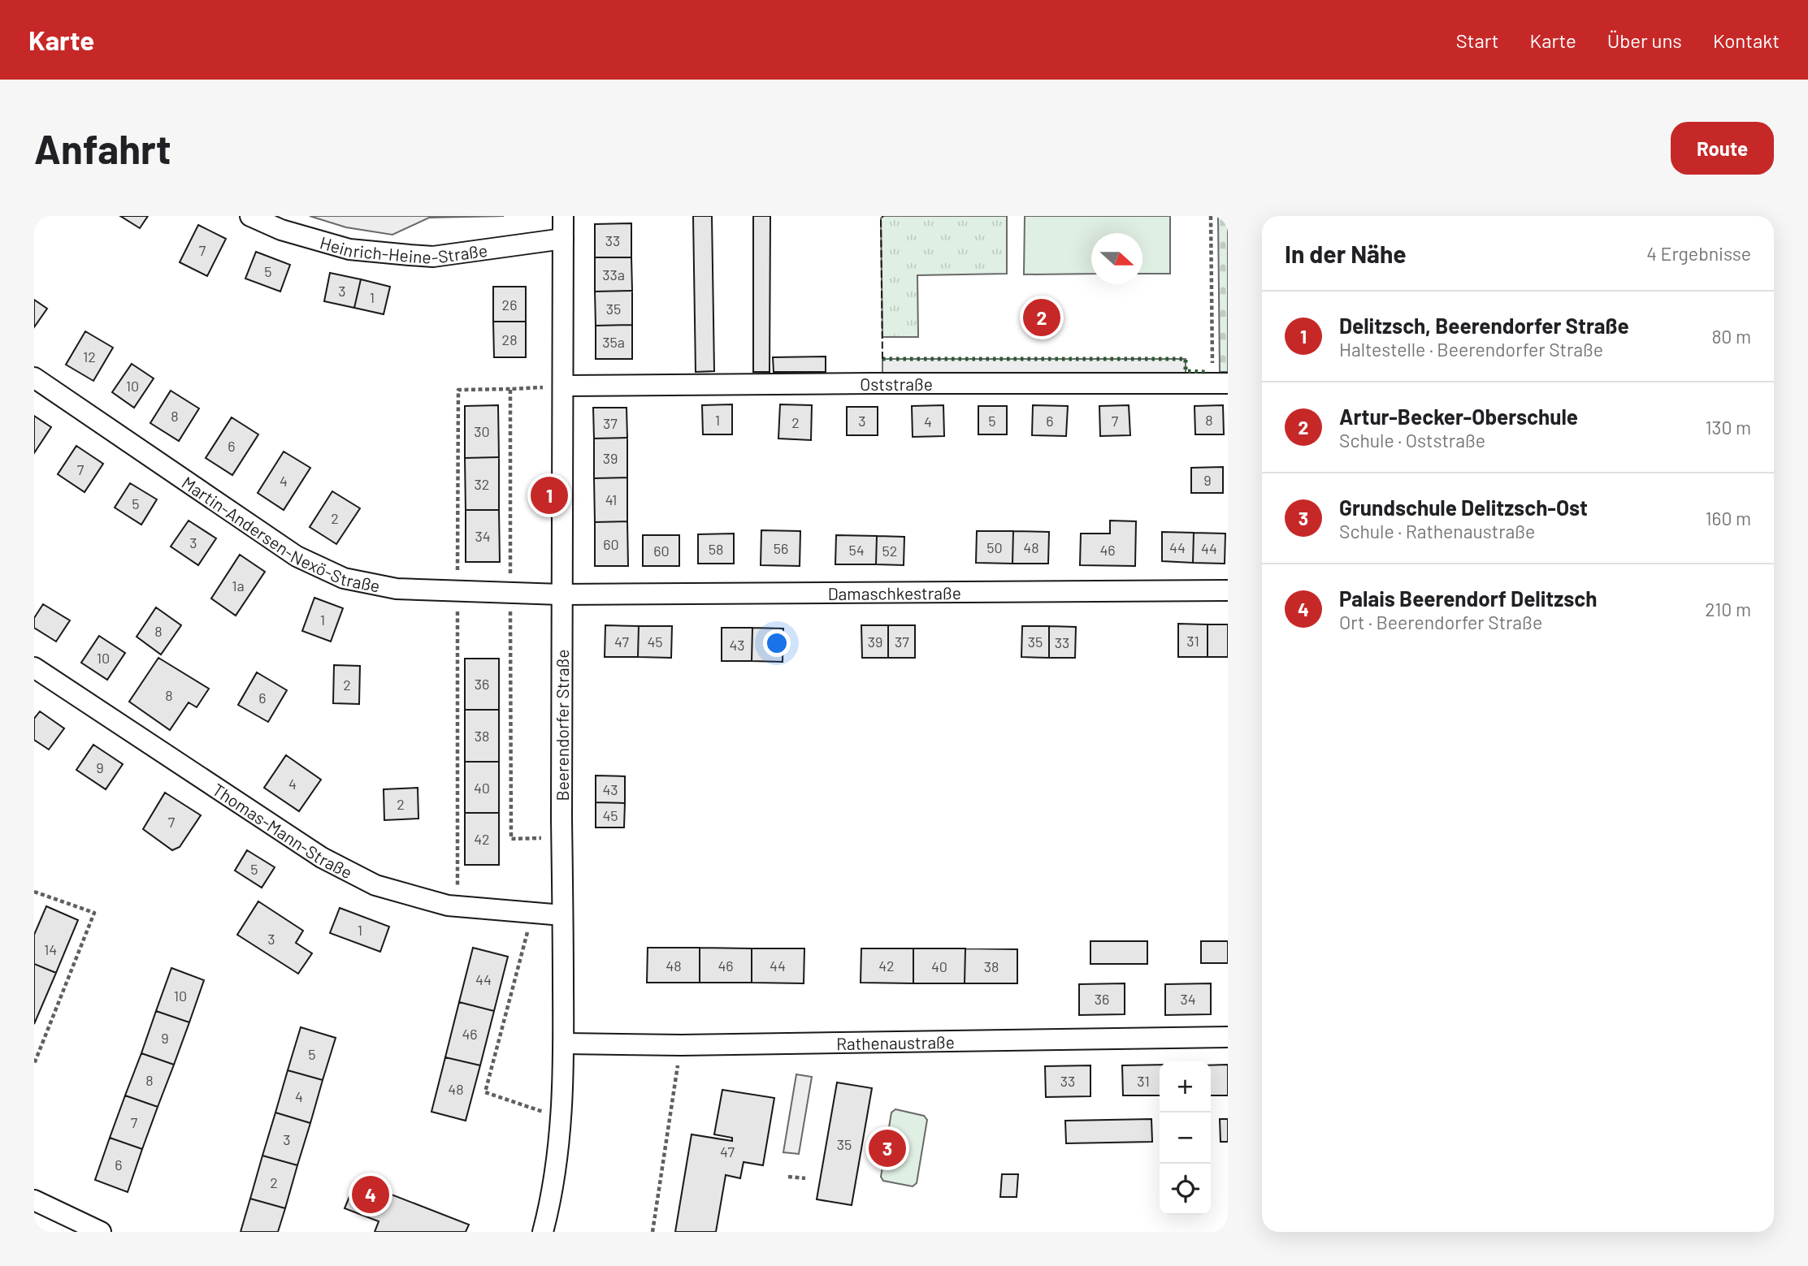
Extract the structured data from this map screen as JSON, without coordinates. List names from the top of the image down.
{
  "streets": {
    "street": [
      "Heinrich-Heine-Straße",
      "Oststraße",
      "Martin-Andersen-Nexö-Straße",
      "Damaschkestraße",
      "Beerendorfer Straße",
      "Thomas-Mann-Straße",
      "Rathenaustraße"
    ]
  },
  "crossings": [
    ["Heinrich-Heine-Straße", "Beerendorfer Straße"],
    ["Oststraße", "Beerendorfer Straße"],
    ["Martin-Andersen-Nexö-Straße", "Damaschkestraße"],
    ["Martin-Andersen-Nexö-Straße", "Beerendorfer Straße"],
    ["Damaschkestraße", "Beerendorfer Straße"],
    ["Beerendorfer Straße", "Thomas-Mann-Straße"],
    ["Beerendorfer Straße", "Rathenaustraße"]
  ],
  "house_numbers": [
    "33",
    "7",
    "5",
    "33a",
    "3",
    "1",
    "26",
    "35",
    "28",
    "35a",
    "12",
    "10",
    "8",
    "1",
    "8",
    "3",
    "5",
    "6",
    "7",
    "4",
    "2",
    "37",
    "30",
    "6",
    "39",
    "7",
    "9",
    "4",
    "32",
    "41",
    "5",
    "2",
    "34",
    "3",
    "60",
    "50",
    "48",
    "44",
    "56",
    "44",
    "58",
    "54",
    "46",
    "60",
    "52",
    "1a",
    "1",
    "8",
    "31",
    "47",
    "45",
    "39",
    "37",
    "35",
    "33",
    "43",
    "10",
    "36",
    "2",
    "8",
    "6",
    "38",
    "9",
    "4",
    "40",
    "43",
    "2",
    "45",
    "7",
    "42",
    "5",
    "1",
    "3",
    "14",
    "48",
    "46",
    "44",
    "42",
    "40",
    "38",
    "44",
    "10",
    "36",
    "34",
    "46",
    "9",
    "5",
    "8",
    "33",
    "31",
    "48",
    "4",
    "7",
    "3",
    "35",
    "47",
    "6",
    "2"
  ],
  "north": "right",
  "page": {
    "header": "Karte",
    "nav": [
      "Start",
      "Karte",
      "Über uns",
      "Kontakt"
    ],
    "buttons": "Route",
    "title": "Anfahrt",
    "heading": ["In der Nähe", "4 Ergebnisse"],
    "list": [
      {
        "mark": "1",
        "name": "Delitzsch, Beerendorfer Straße",
        "note": "Haltestelle · Beerendorfer Straße",
        "value": "80 m"
      },
      {
        "mark": "2",
        "name": "Artur-Becker-Oberschule",
        "note": "Schule · Oststraße",
        "value": "130 m"
      },
      {
        "mark": "3",
        "name": "Grundschule Delitzsch-Ost",
        "note": "Schule · Rathenaustraße",
        "value": "160 m"
      },
      {
        "mark": "4",
        "name": "Palais Beerendorf Delitzsch",
        "note": "Ort · Beerendorfer Straße",
        "value": "210 m"
      }
    ],
    "pins": [
      "2",
      "1",
      "3",
      "4"
    ],
    "map_buttons": ["+", "−"]
  }
}
